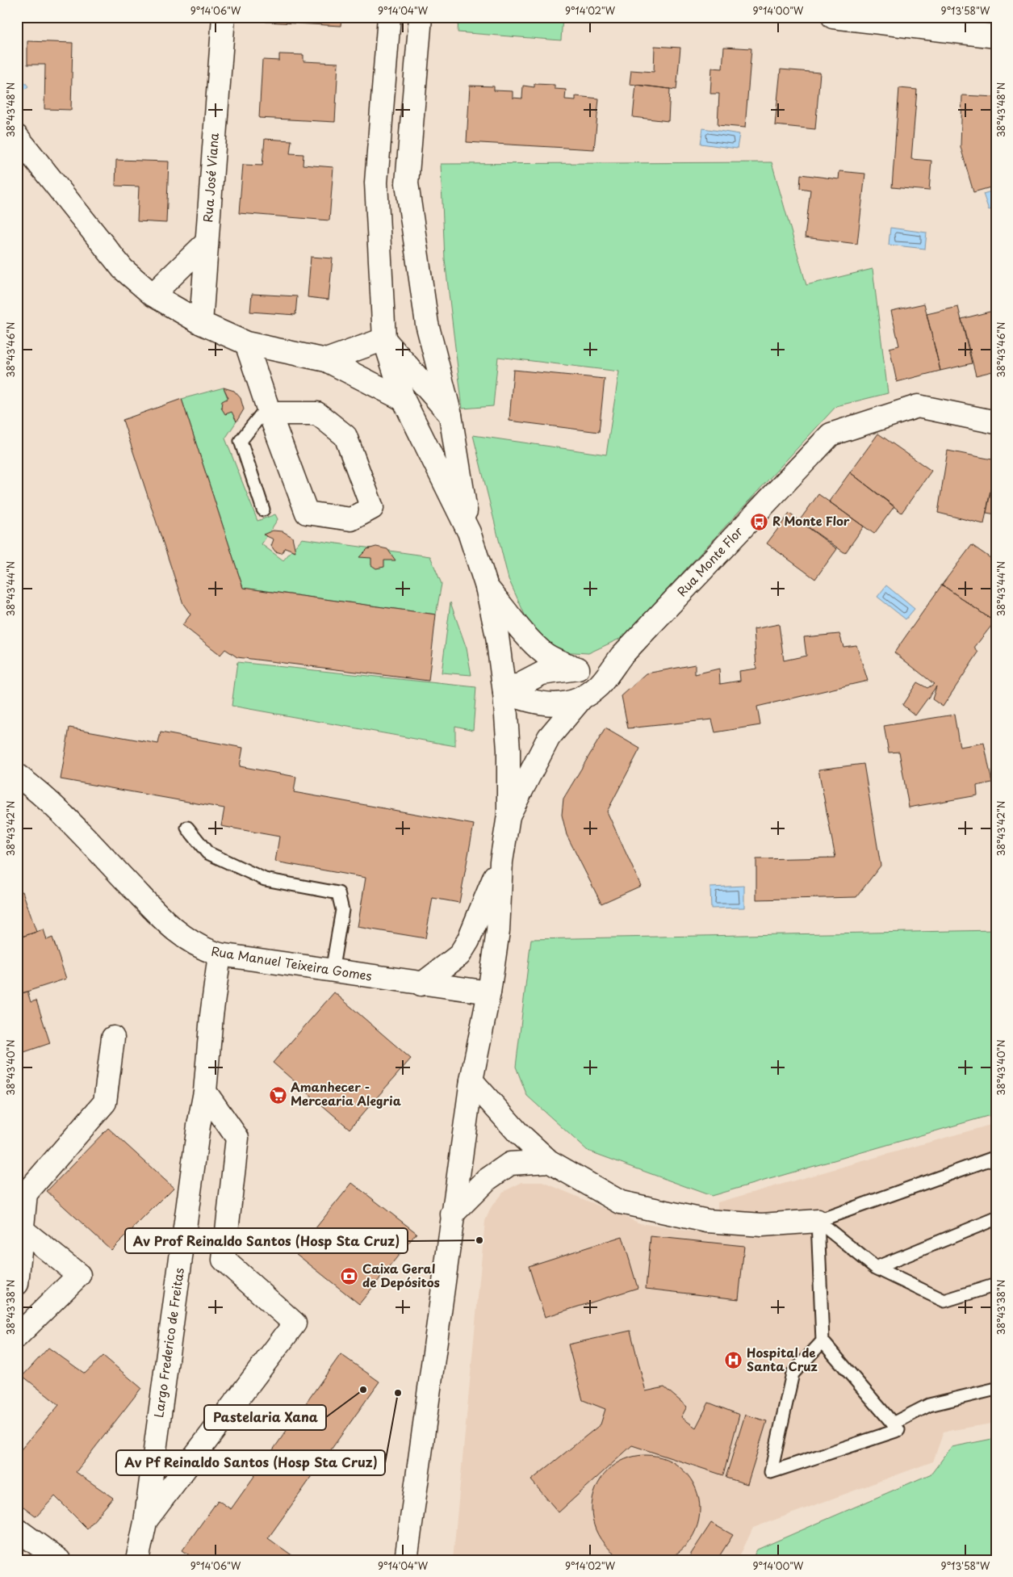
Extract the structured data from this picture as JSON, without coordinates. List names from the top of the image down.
{
  "streets": {
    "street": [
      "Rua José Viana",
      "Rua Monte Flor",
      "Rua Manuel Teixeira Gomes",
      "Largo Frederico de Freitas"
    ]
  },
  "crossings": [
    ["Rua Manuel Teixeira Gomes", "Largo Frederico de Freitas"]
  ],
  "places": {
    "bus stop": ["R Monte Flor"],
    "supermarket": ["Amanhecer - Mercearia Alegria"],
    "other": ["Av Prof Reinaldo Santos (Hosp Sta Cruz)", "Pastelaria Xana", "Av Pf Reinaldo Santos (Hosp Sta Cruz)"],
    "bank": ["Caixa Geral de Depósitos"],
    "hospital": ["Hospital de Santa Cruz"]
  },
  "coordinates": [
    "9°14'06\"W",
    "9°14'04\"W",
    "9°14'02\"W",
    "9°14'00\"W",
    "9°13'58\"W",
    "38°43'48\"N",
    "38°43'46\"N",
    "38°43'44\"N",
    "38°43'42\"N",
    "38°43'40\"N",
    "38°43'38\"N"
  ]
}
